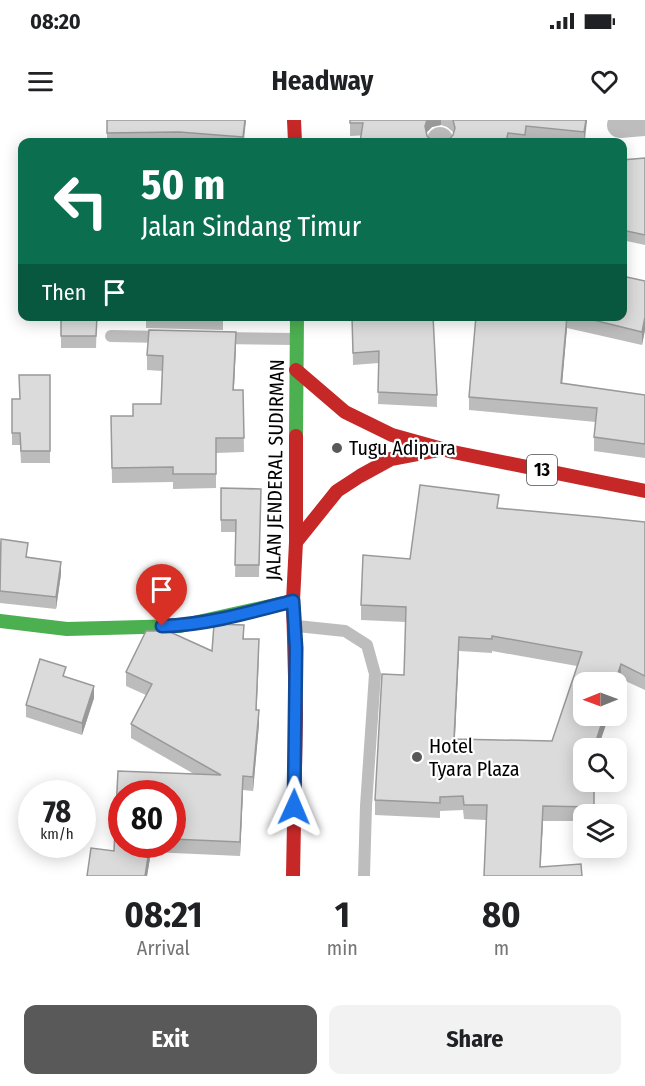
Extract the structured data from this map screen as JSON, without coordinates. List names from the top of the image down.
{
  "streets": {
    "main road": ["JALAN JENDERAL SUDIRMAN", "13"]
  },
  "crossings": [
    ["JALAN JENDERAL SUDIRMAN", "13"]
  ],
  "places": ["Tugu Adipura", "Hotel Tyara Plaza"],
  "north": "left",
  "page": {
    "status": "08:20",
    "header": "Headway",
    "turn": ["50 m", "Jalan Sindang Timur"],
    "then": "Then",
    "speed": "78 km/h",
    "limit": "80",
    "eta": [
      "08:21",
      "Arrival",
      "1",
      "min",
      "80",
      "m"
    ],
    "buttons": ["Exit", "Share"]
  }
}
